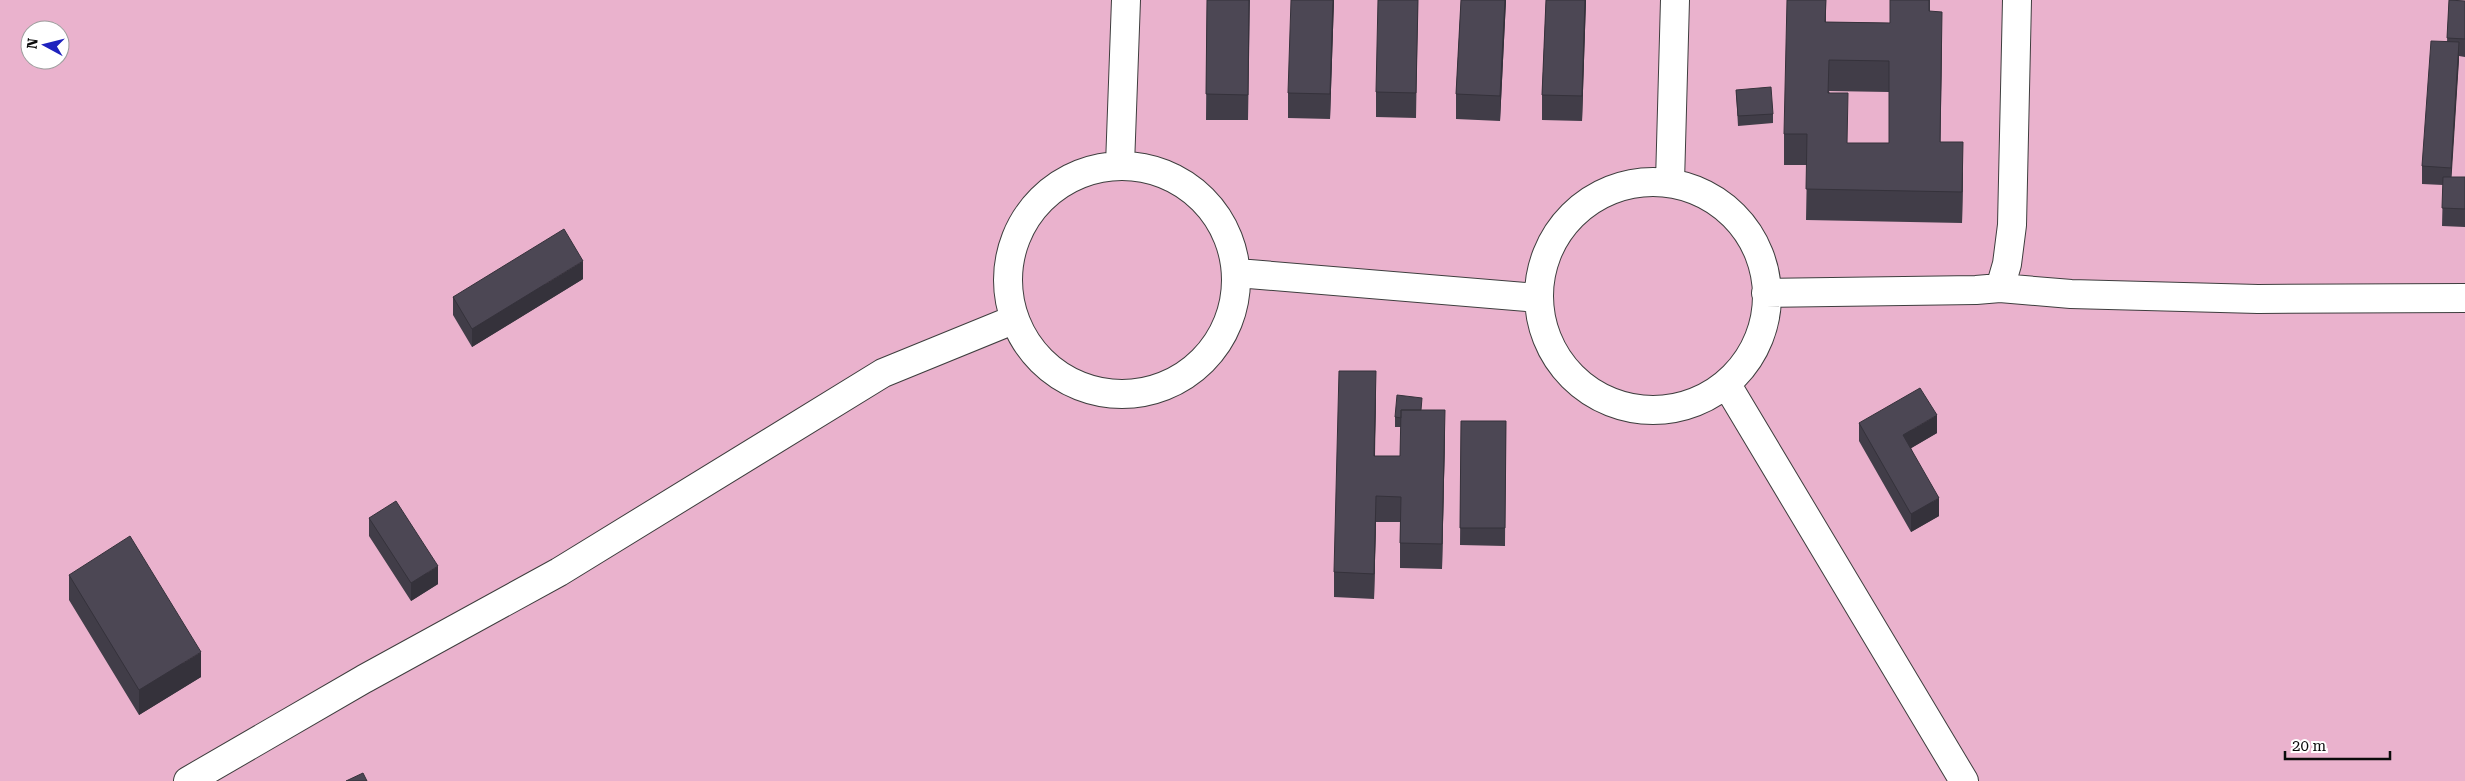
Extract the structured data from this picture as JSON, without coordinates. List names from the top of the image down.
{
  "scale_bar": "20 m",
  "north": "left"
}
